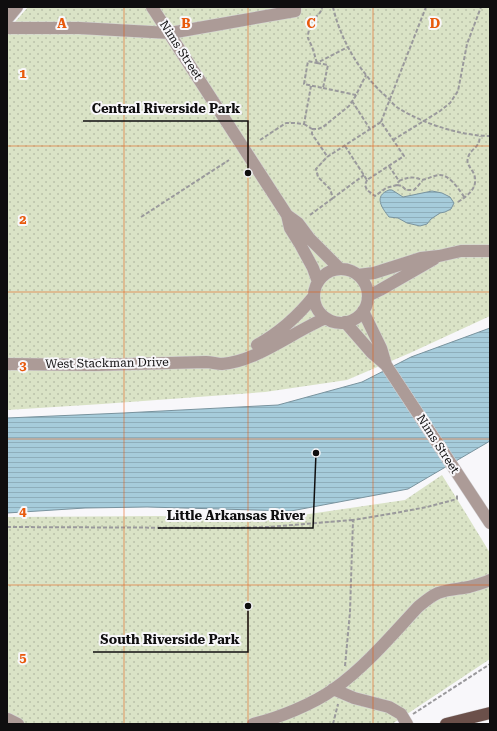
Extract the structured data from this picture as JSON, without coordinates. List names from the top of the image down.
{
  "streets": {
    "street": ["Nims Street", "West Stackman Drive"]
  },
  "crossings": [
    ["Nims Street", "West Stackman Drive"]
  ],
  "places": ["Central Riverside Park", "Little Arkansas River", "South Riverside Park"],
  "grid": {
    "columns": [
      "A",
      "B",
      "C",
      "D"
    ],
    "rows": [
      "1",
      "2",
      "3",
      "4",
      "5"
    ]
  }
}
